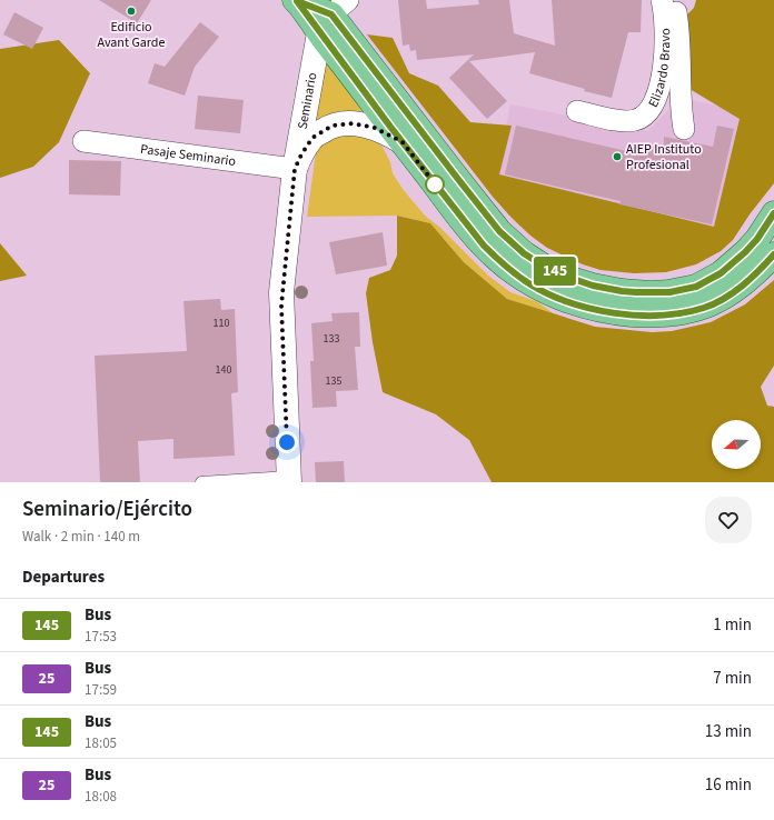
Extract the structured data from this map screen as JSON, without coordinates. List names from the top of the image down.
{
  "streets": {
    "street": ["Elizardo Bravo", "Seminario", "Pasaje Seminario"]
  },
  "crossings": [
    ["Seminario", "Pasaje Seminario"]
  ],
  "places": ["Edificio Avant Garde", "AIEP Instituto Profesional"],
  "lines": ["bus line 145"],
  "house_numbers": [
    "110",
    "133",
    "140",
    "135"
  ],
  "north": "left",
  "page": {
    "on_map": "145",
    "heading": [
      ["Seminario/Ejército", "Walk · 2 min · 140 m"],
      "Departures"
    ],
    "list": [
      {
        "mark": "145",
        "name": "Bus",
        "note": "17:53",
        "value": "1 min"
      },
      {
        "mark": "25",
        "name": "Bus",
        "note": "17:59",
        "value": "7 min"
      },
      {
        "mark": "145",
        "name": "Bus",
        "note": "18:05",
        "value": "13 min"
      },
      {
        "mark": "25",
        "name": "Bus",
        "note": "18:08",
        "value": "16 min"
      }
    ]
  }
}
